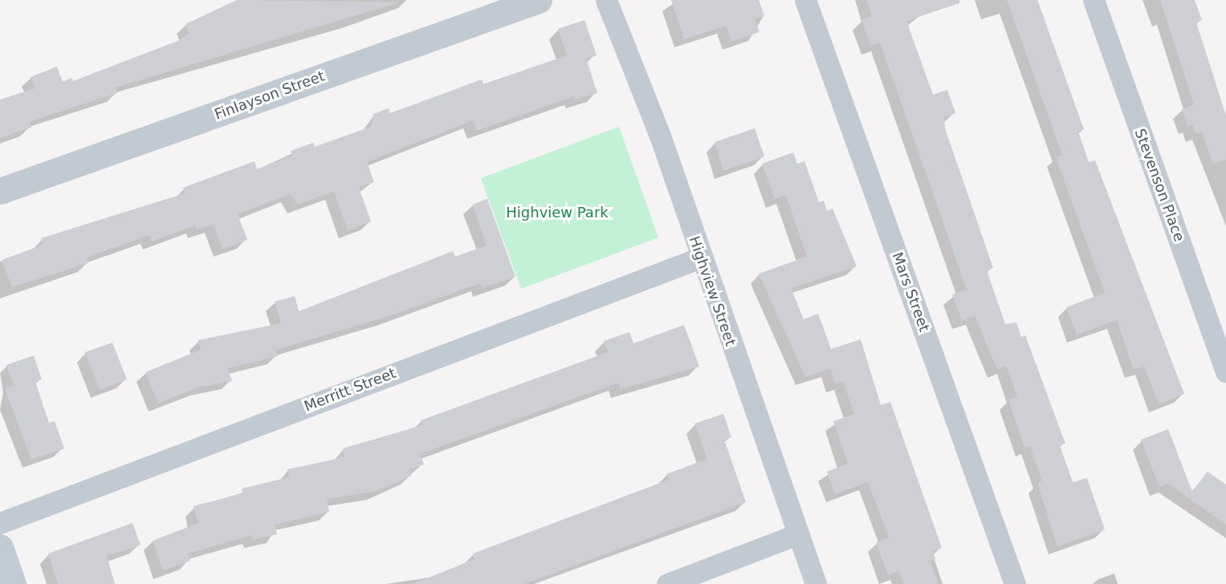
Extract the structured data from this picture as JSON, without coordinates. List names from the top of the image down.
{
  "streets": {
    "street": [
      "Finlayson Street",
      "Stevenson Place",
      "Highview Street",
      "Mars Street",
      "Merritt Street"
    ]
  },
  "crossings": [
    ["Highview Street", "Merritt Street"]
  ],
  "parks": ["Highview Park"]
}
